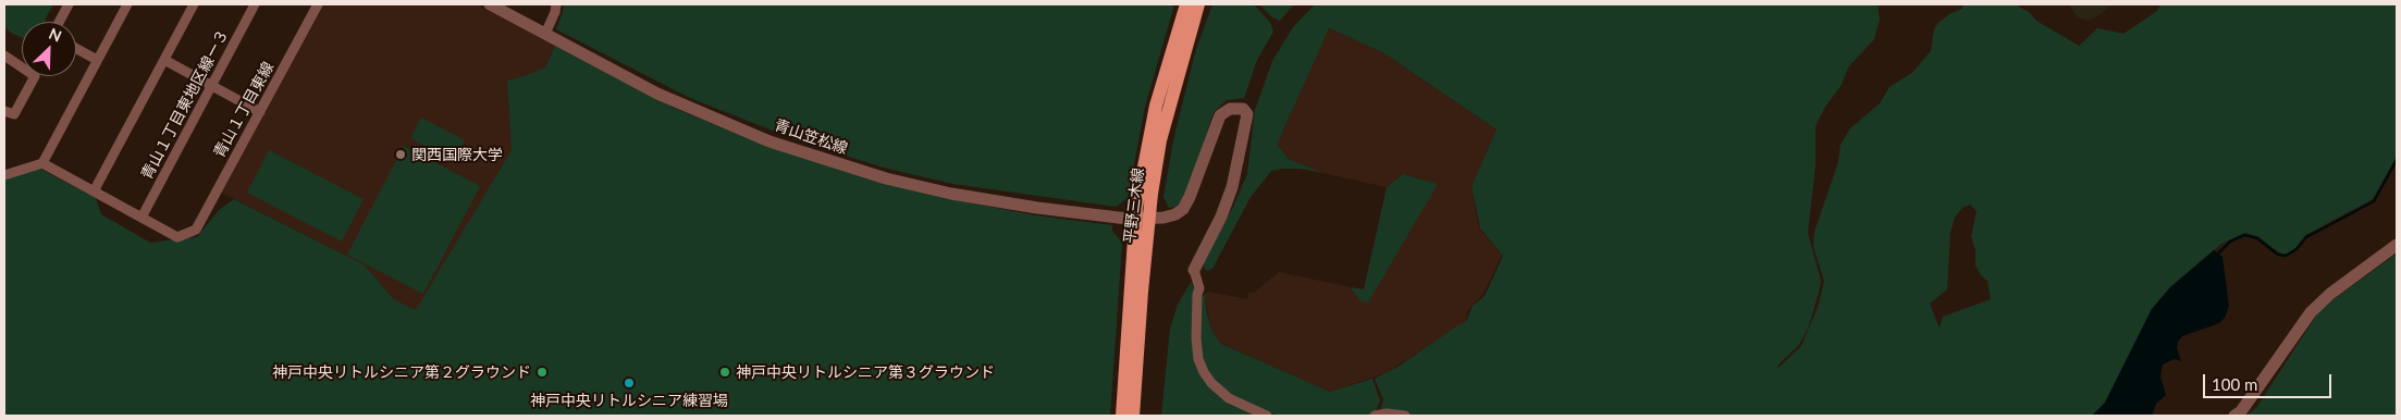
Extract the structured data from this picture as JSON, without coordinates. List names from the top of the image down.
{
  "streets": {
    "main road": ["平野三木線"],
    "street": ["青山１丁目東地区線ー３", "青山１丁目東線", "青山笠松線"]
  },
  "crossings": [
    ["青山１丁目東地区線ー３", "青山１丁目東線"],
    ["青山笠松線", "平野三木線"]
  ],
  "places": [
    "関西国際大学",
    "神戸中央リトルシニア第２グラウンド",
    "神戸中央リトルシニア第３グラウンド",
    "神戸中央リトルシニア練習場"
  ],
  "scale_bar": "100 m",
  "north": "top right"
}
